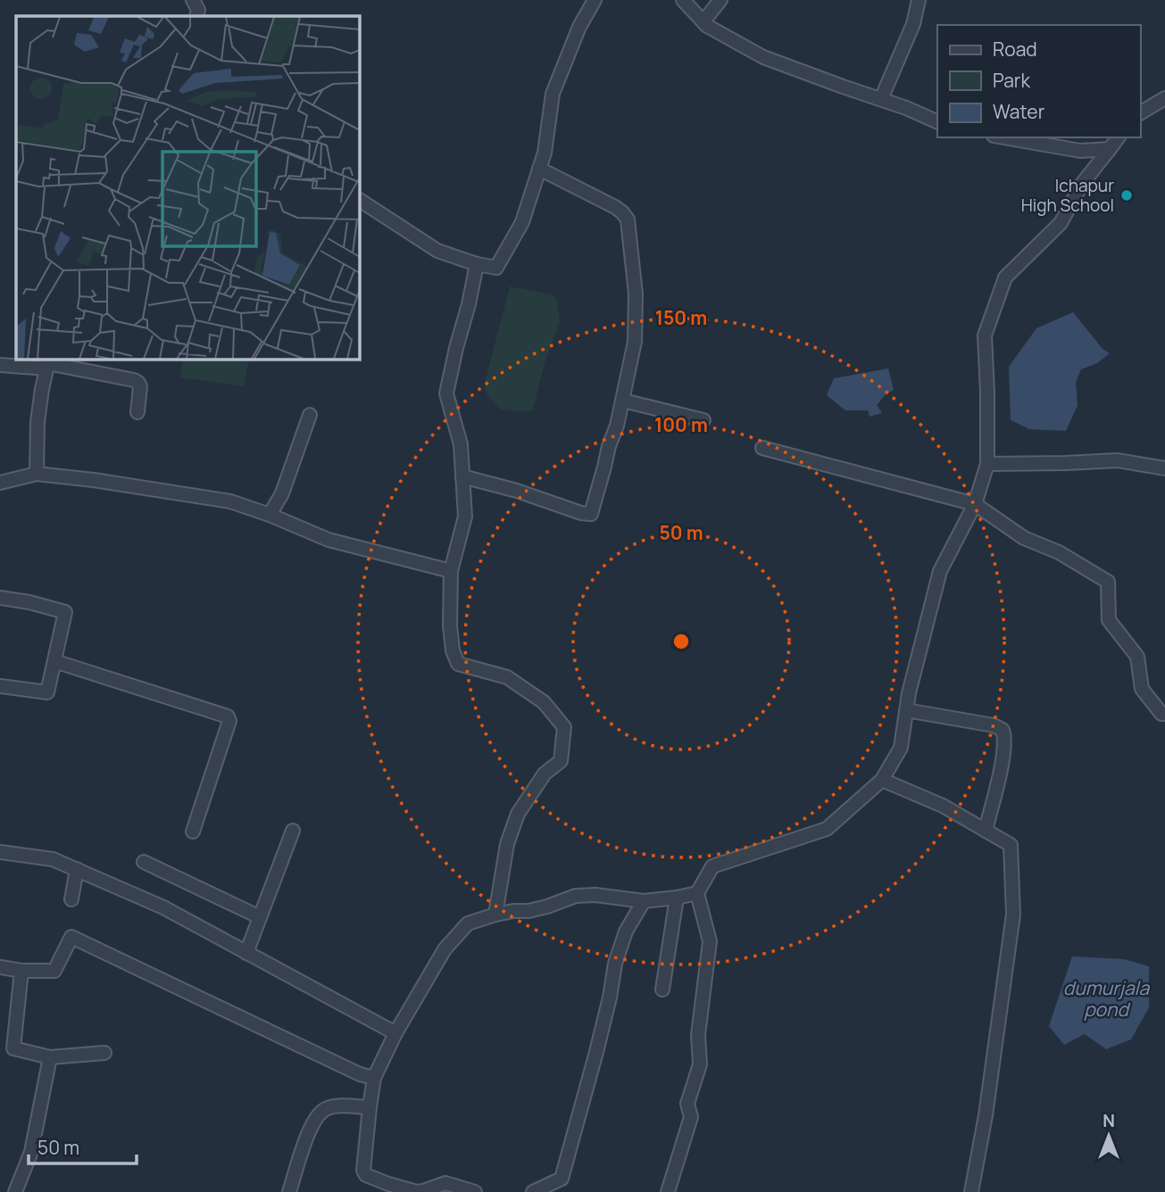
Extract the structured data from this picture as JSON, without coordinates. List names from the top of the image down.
{
  "water": ["dumurjala pond"],
  "places": ["Ichapur High School"],
  "legend": ["Road", "Park", "Water"],
  "scale_bar": "50 m",
  "north": "top",
  "rings": ["150 m", "100 m", "50 m"]
}
